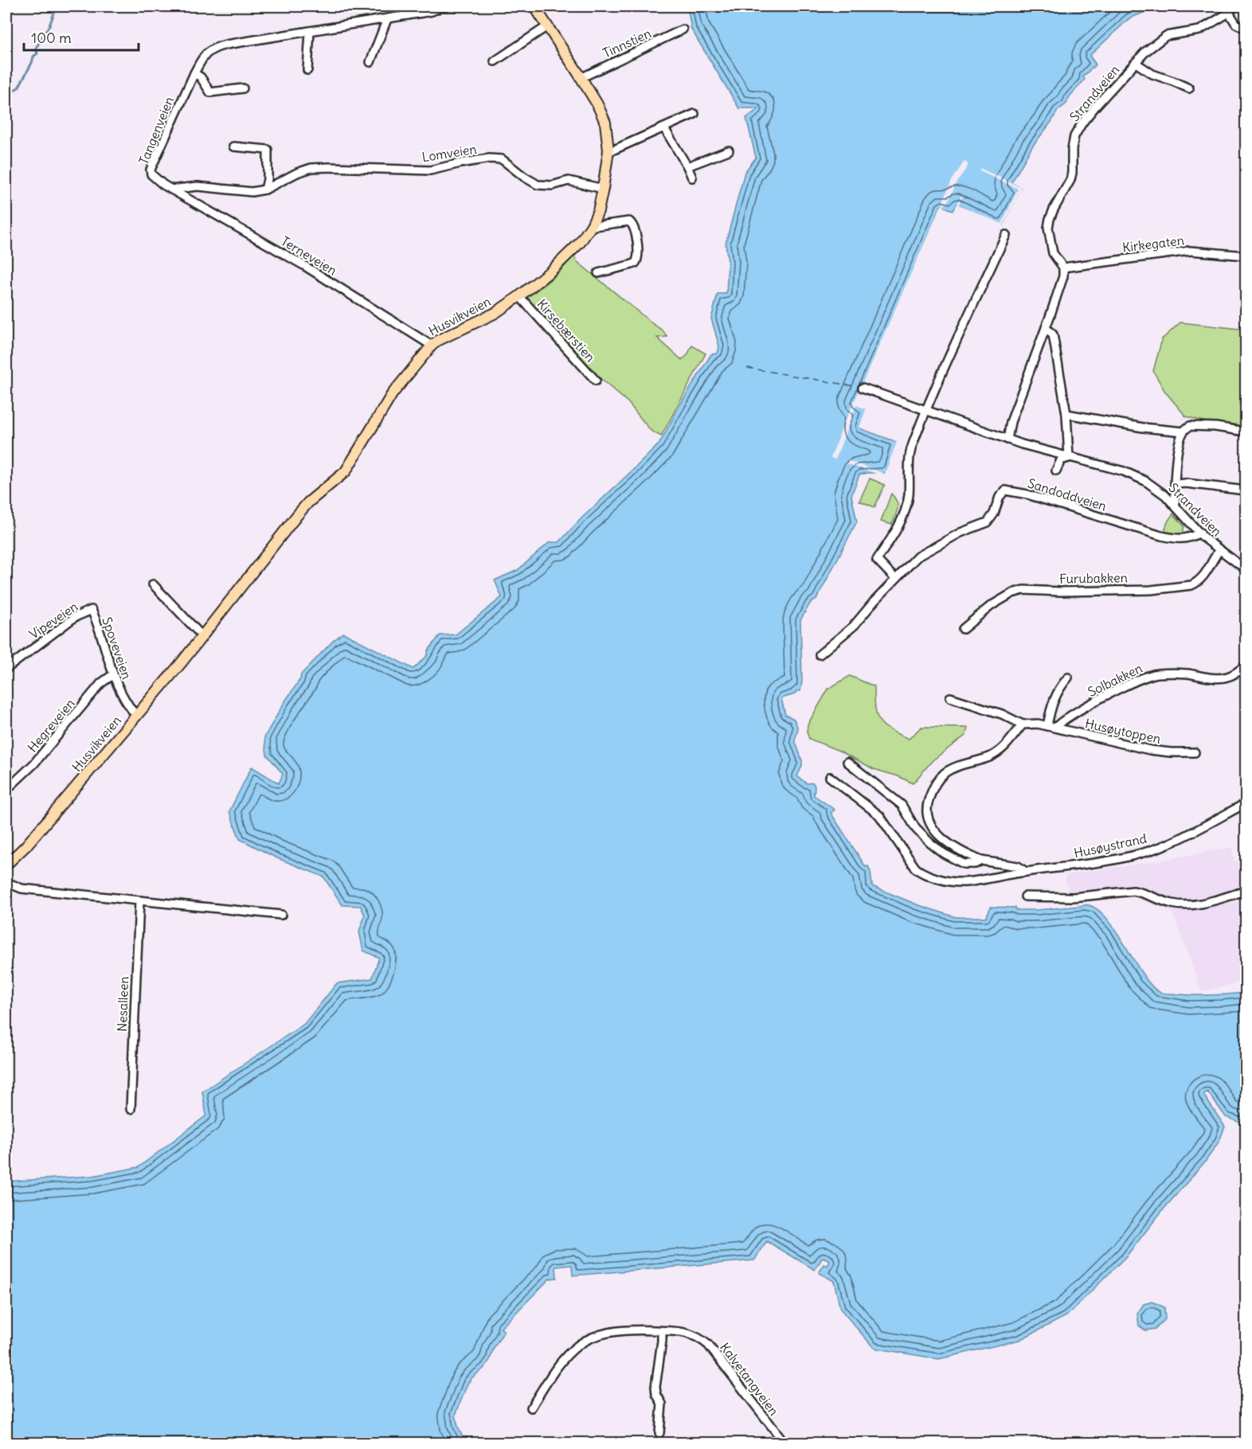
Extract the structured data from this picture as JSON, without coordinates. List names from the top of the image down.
{
  "streets": {
    "main road": ["Husvikveien"],
    "street": [
      "Tinnstien",
      "Strandveien",
      "Tangenveien",
      "Lomveien",
      "Kirkegaten",
      "Terneveien",
      "Kirsebærstien",
      "Sandoddveien",
      "Furubakken",
      "Vipeveien",
      "Spoveveien",
      "Solbakken",
      "Hegreveien",
      "Husøytoppen",
      "Husøystrand",
      "Nesalleen",
      "Kalvetangveien"
    ]
  },
  "crossings": [
    ["Tinnstien", "Husvikveien"],
    ["Strandveien", "Kirkegaten"],
    ["Strandveien", "Sandoddveien"],
    ["Strandveien", "Furubakken"],
    ["Tangenveien", "Lomveien"],
    ["Tangenveien", "Terneveien"],
    ["Lomveien", "Terneveien"],
    ["Lomveien", "Husvikveien"],
    ["Terneveien", "Husvikveien"],
    ["Husvikveien", "Kirsebærstien"],
    ["Husvikveien", "Spoveveien"],
    ["Vipeveien", "Spoveveien"],
    ["Spoveveien", "Hegreveien"],
    ["Solbakken", "Husøytoppen"]
  ],
  "scale_bar": "100 m"
}
